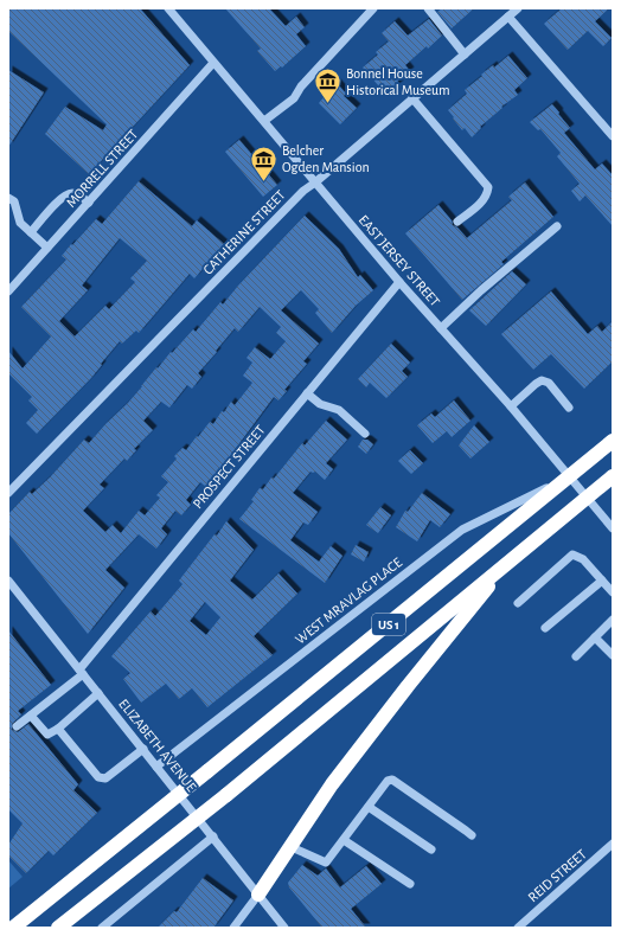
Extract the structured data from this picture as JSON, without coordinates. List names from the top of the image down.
{
  "streets": {
    "highway": ["US 1"],
    "street": [
      "MORRELL STREET",
      "CATHERINE STREET",
      "EAST JERSEY STREET",
      "PROSPECT STREET",
      "WEST MRAVLAG PLACE",
      "ELIZABETH AVENUE",
      "REID STREET"
    ]
  },
  "crossings": [
    ["MORRELL STREET", "EAST JERSEY STREET"],
    ["CATHERINE STREET", "EAST JERSEY STREET"],
    ["EAST JERSEY STREET", "PROSPECT STREET"],
    ["EAST JERSEY STREET", "WEST MRAVLAG PLACE"],
    ["EAST JERSEY STREET", "US 1"],
    ["PROSPECT STREET", "ELIZABETH AVENUE"],
    ["WEST MRAVLAG PLACE", "US 1"],
    ["WEST MRAVLAG PLACE", "ELIZABETH AVENUE"]
  ],
  "places": {
    "museum": ["Bonnel House Historical Museum", "Belcher Ogden Mansion"]
  }
}
